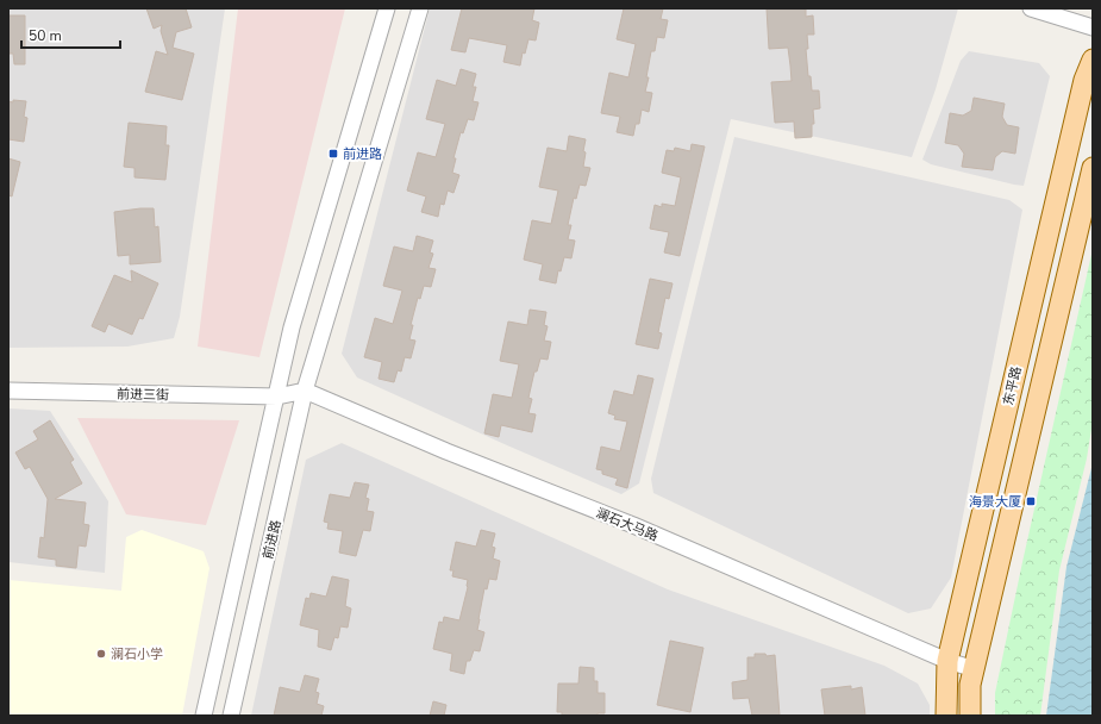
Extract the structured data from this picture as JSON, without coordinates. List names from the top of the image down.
{
  "streets": {
    "main road": ["东平路"],
    "street": ["前进三街", "澜石大马路", "前进路"]
  },
  "crossings": [
    ["东平路", "澜石大马路"],
    ["前进三街", "前进路"],
    ["澜石大马路", "前进路"]
  ],
  "places": {
    "transit": ["前进路", "海景大厦"],
    "other": ["澜石小学"]
  },
  "scale_bar": "50 m"
}
